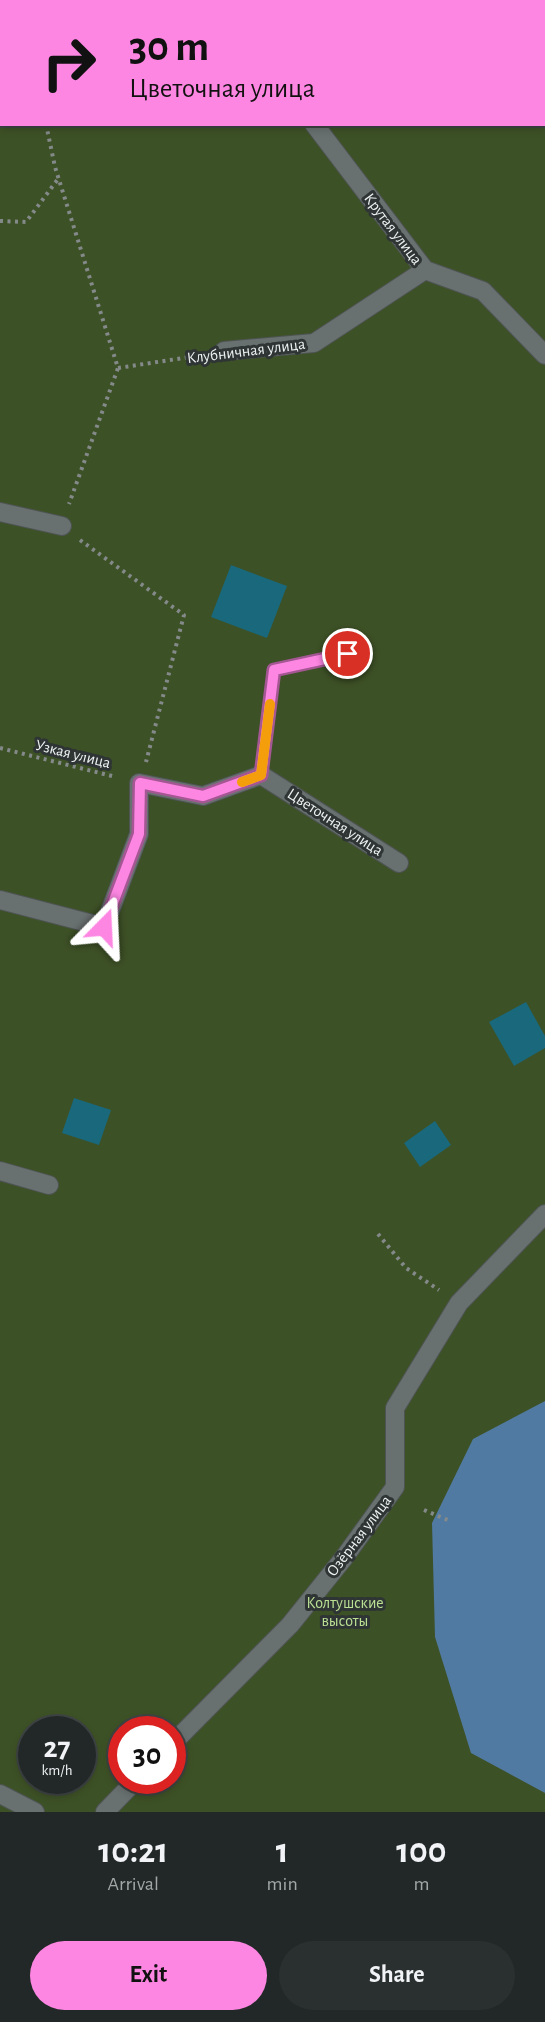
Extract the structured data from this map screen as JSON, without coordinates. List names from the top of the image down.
{
  "streets": {
    "street": [
      "Крутая улица",
      "Клубничная улица",
      "Цветочная улица",
      "Озёрная улица"
    ],
    "path": ["Узкая улица"]
  },
  "crossings": [
    ["Крутая улица", "Клубничная улица"]
  ],
  "parks": ["Колтушские высоты"],
  "page": {
    "turn": ["30 m", "Цветочная улица"],
    "speed": "27 km/h",
    "limit": "30",
    "eta": [
      "10:21",
      "Arrival",
      "1",
      "min",
      "100",
      "m"
    ],
    "buttons": ["Exit", "Share"]
  }
}
